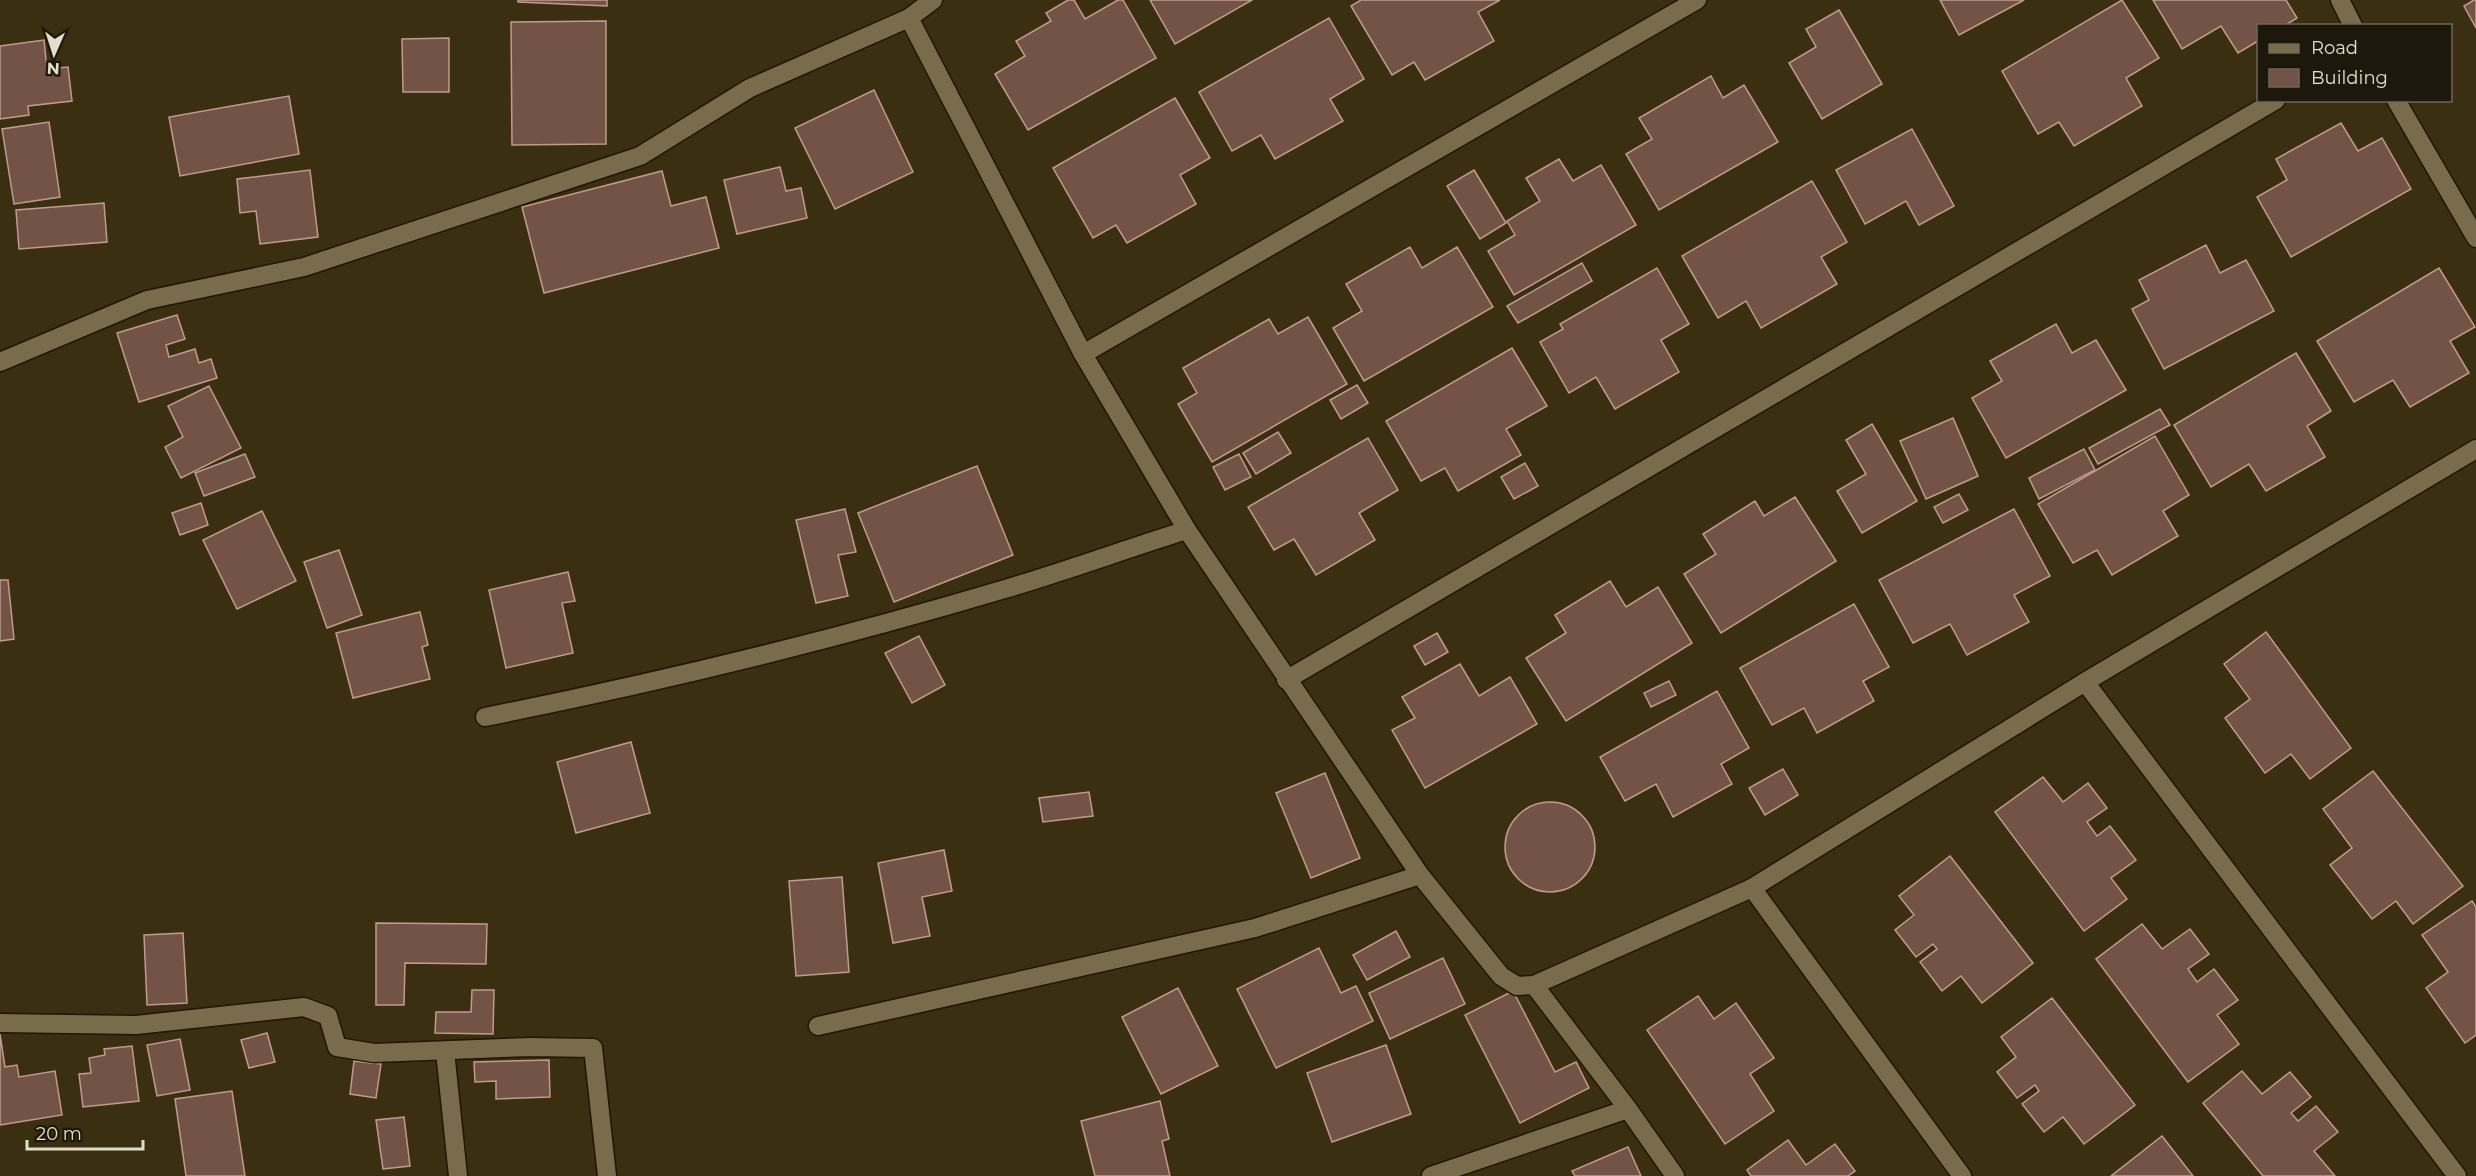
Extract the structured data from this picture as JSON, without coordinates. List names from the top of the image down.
{
  "legend": ["Road", "Building"],
  "scale_bar": "20 m",
  "north": "bottom"
}
